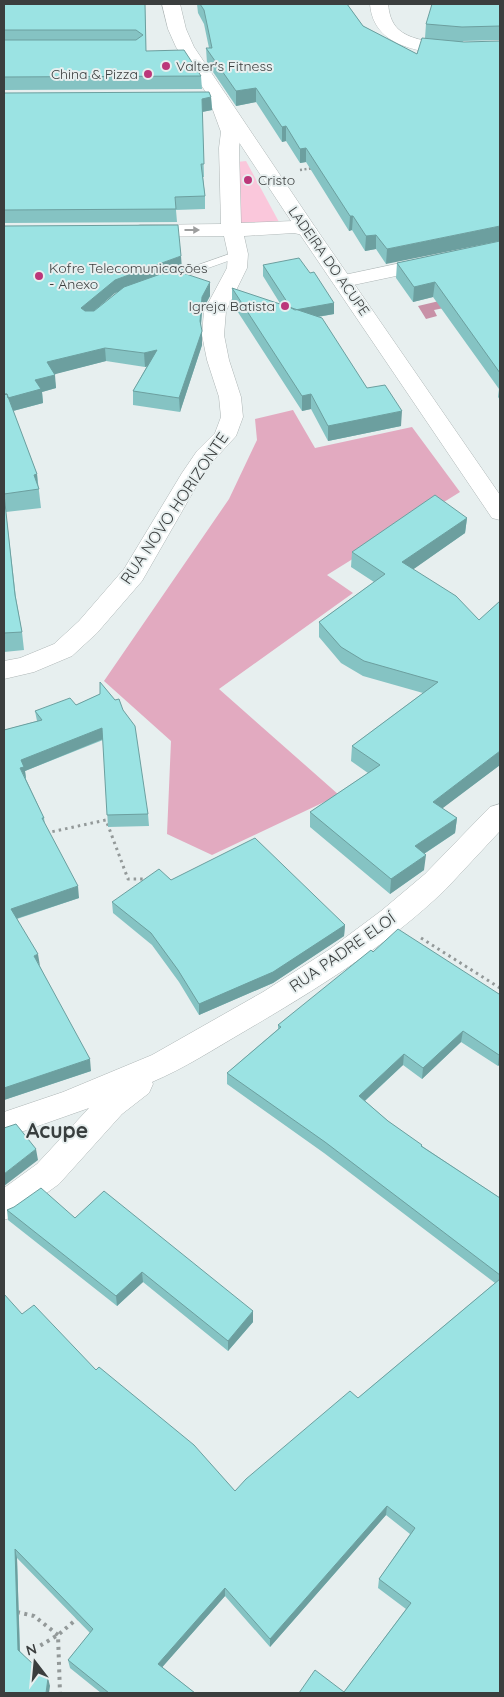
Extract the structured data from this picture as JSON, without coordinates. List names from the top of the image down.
{
  "streets": {
    "street": ["LADEIRA DO ACUPE", "RUA NOVO HORIZONTE", "RUA PADRE ELOÍ"]
  },
  "crossings": [
    ["LADEIRA DO ACUPE", "RUA NOVO HORIZONTE"]
  ],
  "districts": ["Acupe"],
  "places": [
    "Valter's Fitness",
    "China & Pizza",
    "Cristo",
    "Kofre Telecomunicações - Anexo",
    "Igreja Batista"
  ],
  "north": "top"
}
